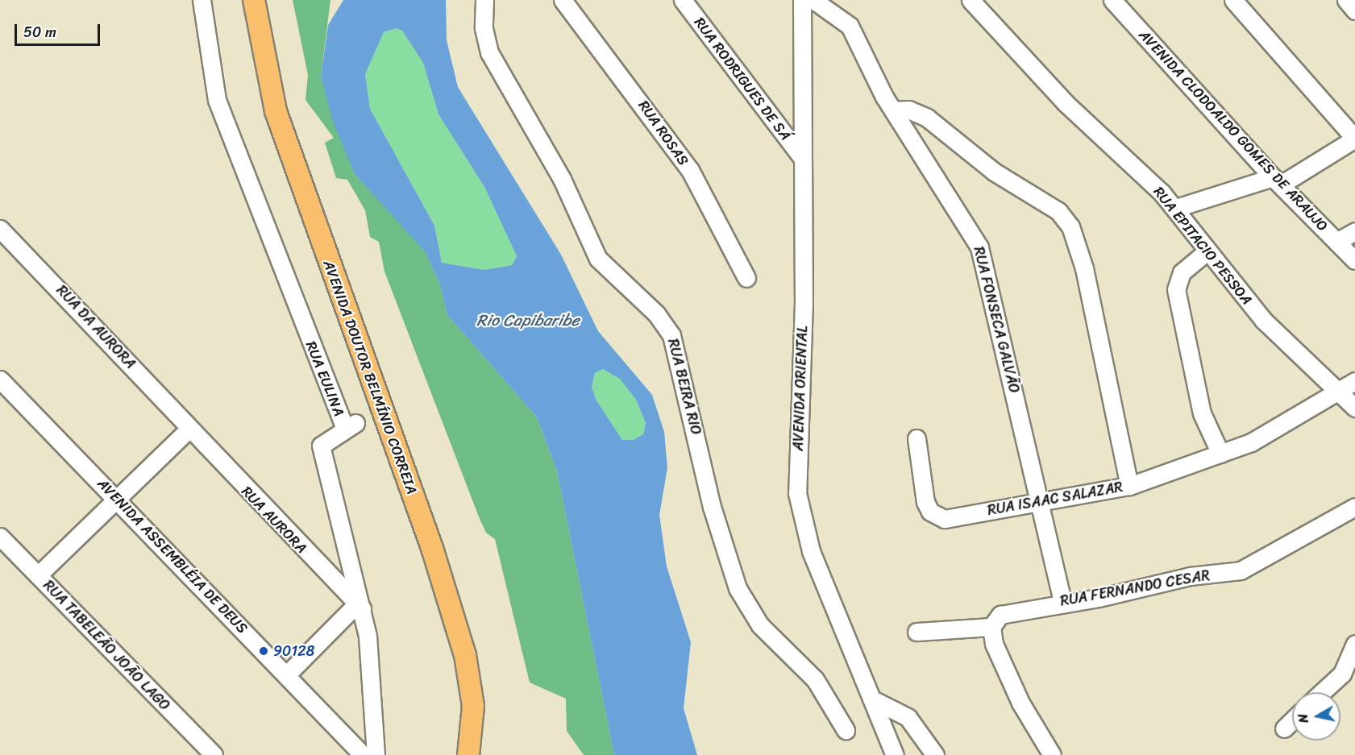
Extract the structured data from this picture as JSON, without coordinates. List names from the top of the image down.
{
  "streets": {
    "main road": ["AVENIDA DOUTOR BELMÍNIO CORREIA"],
    "street": [
      "RUA RODRIGUES DE SÁ",
      "AVENIDA CLODOALDO GOMES DE ARAUJO",
      "RUA ROSAS",
      "RUA EPITACIO PESSOA",
      "RUA FONSECA GALVÃO",
      "RUA DA AURORA",
      "RUA EULINA",
      "RUA BEIRA RIO",
      "AVENIDA ORIENTAL",
      "RUA ISAAC SALAZAR",
      "RUA AURORA",
      "AVENIDA ASSEMBLÉIA DE DEUS",
      "RUA FERNANDO CESAR",
      "RUA TABELEÃO JOÃO LAGO"
    ]
  },
  "crossings": [
    ["RUA RODRIGUES DE SÁ", "AVENIDA ORIENTAL"],
    ["RUA EPITACIO PESSOA", "RUA ISAAC SALAZAR"],
    ["RUA FONSECA GALVÃO", "AVENIDA ORIENTAL"],
    ["RUA FONSECA GALVÃO", "RUA ISAAC SALAZAR"],
    ["RUA FONSECA GALVÃO", "RUA FERNANDO CESAR"],
    ["RUA DA AURORA", "RUA AURORA"],
    ["RUA EULINA", "RUA AURORA"]
  ],
  "water": ["Rio Capibaribe"],
  "places": ["90128"],
  "scale_bar": "50 m",
  "north": "left"
}
